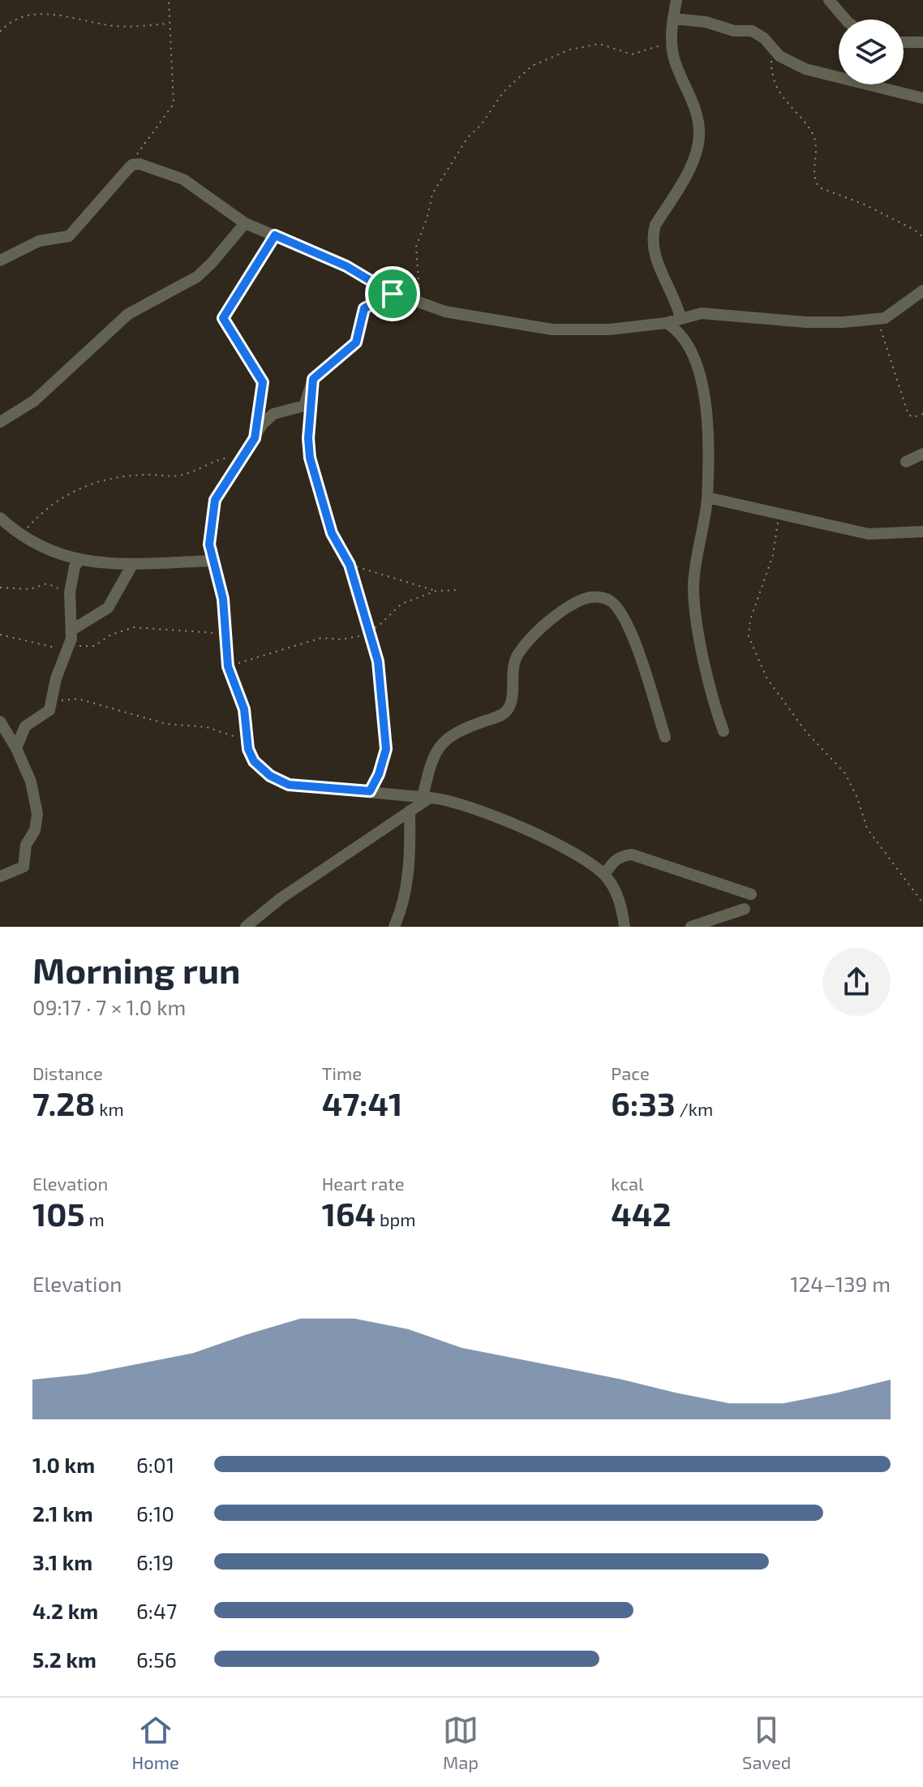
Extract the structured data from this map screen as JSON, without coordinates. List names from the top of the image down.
{
  "page": {
    "heading": ["Morning run", "09:17 · 7 × 1.0 km"],
    "stats": [
      ["Distance", "7.28 km"],
      ["Time", "47:41"],
      ["Pace", "6:33 /km"],
      ["Elevation", "105 m"],
      ["Heart rate", "164 bpm"],
      ["kcal", "442"]
    ],
    "chart": ["Elevation", "124–139 m"],
    "list": [
      {
        "name": "1.0 km",
        "note": "6:01"
      },
      {
        "name": "2.1 km",
        "note": "6:10"
      },
      {
        "name": "3.1 km",
        "note": "6:19"
      },
      {
        "name": "4.2 km",
        "note": "6:47"
      },
      {
        "name": "5.2 km",
        "note": "6:56"
      }
    ],
    "tabs": ["Home", "Map", "Saved"]
  }
}
